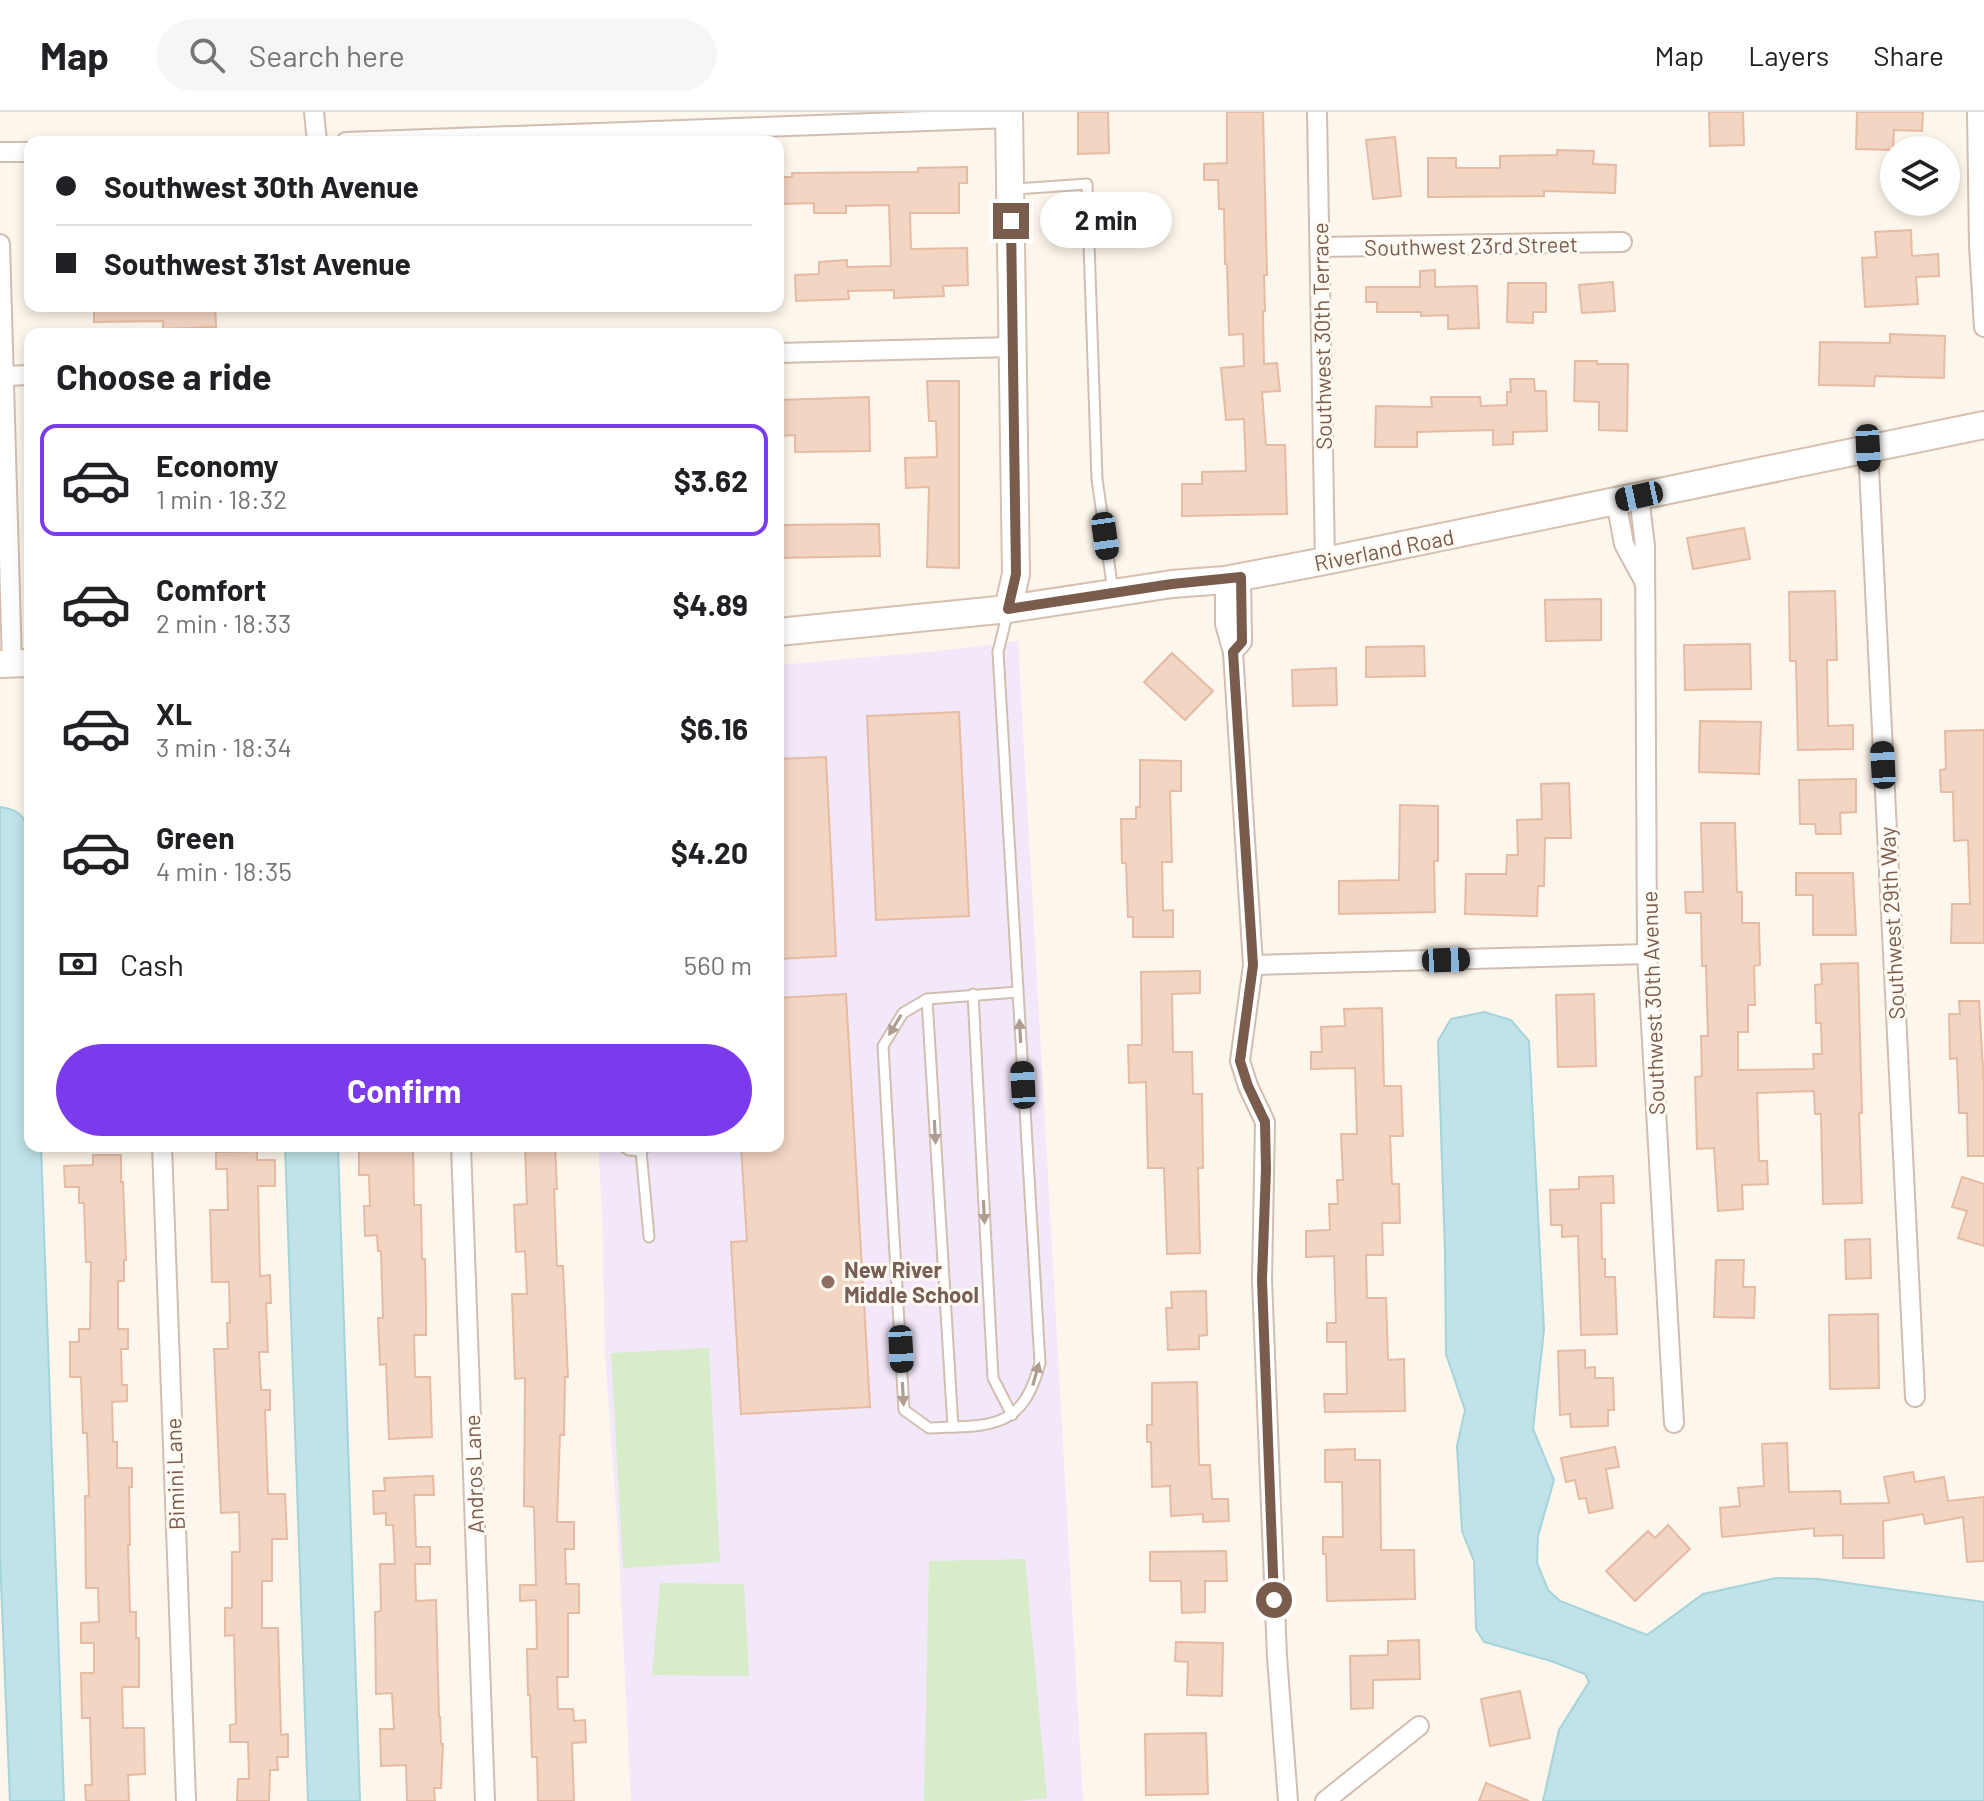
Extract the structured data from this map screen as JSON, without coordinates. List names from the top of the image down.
{
  "streets": {
    "street": [
      "Southwest 23rd Street",
      "Southwest 30th Terrace",
      "Riverland Road",
      "Southwest 29th Way",
      "Southwest 30th Avenue",
      "Bimini Lane",
      "Andros Lane"
    ]
  },
  "crossings": [
    ["Southwest 23rd Street", "Southwest 30th Terrace"],
    ["Southwest 30th Terrace", "Riverland Road"],
    ["Riverland Road", "Southwest 29th Way"],
    ["Riverland Road", "Southwest 30th Avenue"]
  ],
  "places": ["New River Middle School"],
  "page": {
    "header": "Map",
    "search": "Search here",
    "nav": ["Map", "Layers", "Share"],
    "banner": ["Southwest 30th Avenue", "Southwest 31st Avenue"],
    "bubble": "2 min",
    "heading": "Choose a ride",
    "list": [
      {
        "name": "Economy",
        "note": "1 min · 18:32",
        "value": "$3.62"
      },
      {
        "name": "Comfort",
        "note": "2 min · 18:33",
        "value": "$4.89"
      },
      {
        "name": "XL",
        "note": "3 min · 18:34",
        "value": "$6.16"
      },
      {
        "name": "Green",
        "note": "4 min · 18:35",
        "value": "$4.20"
      }
    ],
    "pay": ["Cash", "560 m"],
    "buttons": "Confirm"
  }
}
